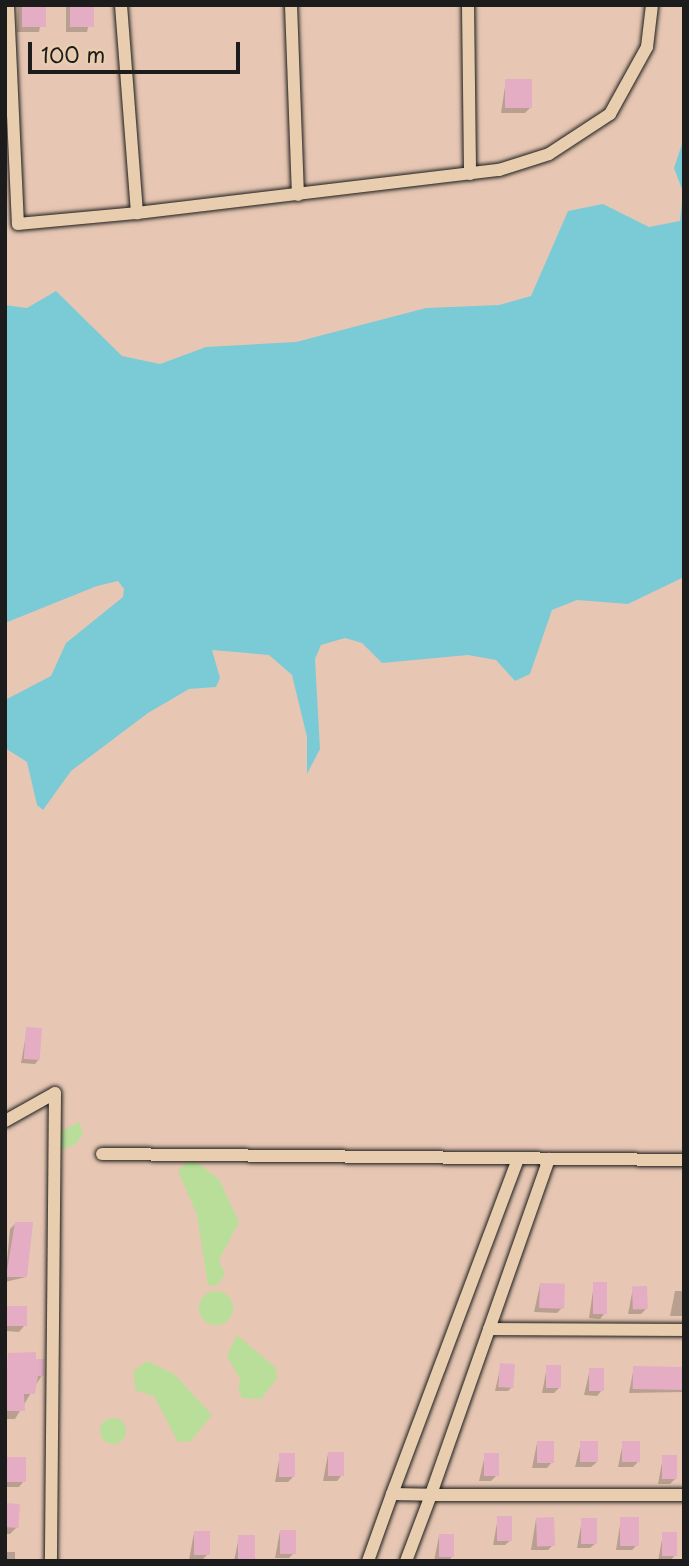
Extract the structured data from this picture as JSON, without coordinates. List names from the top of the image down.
{
  "scale_bar": "100 m"
}
